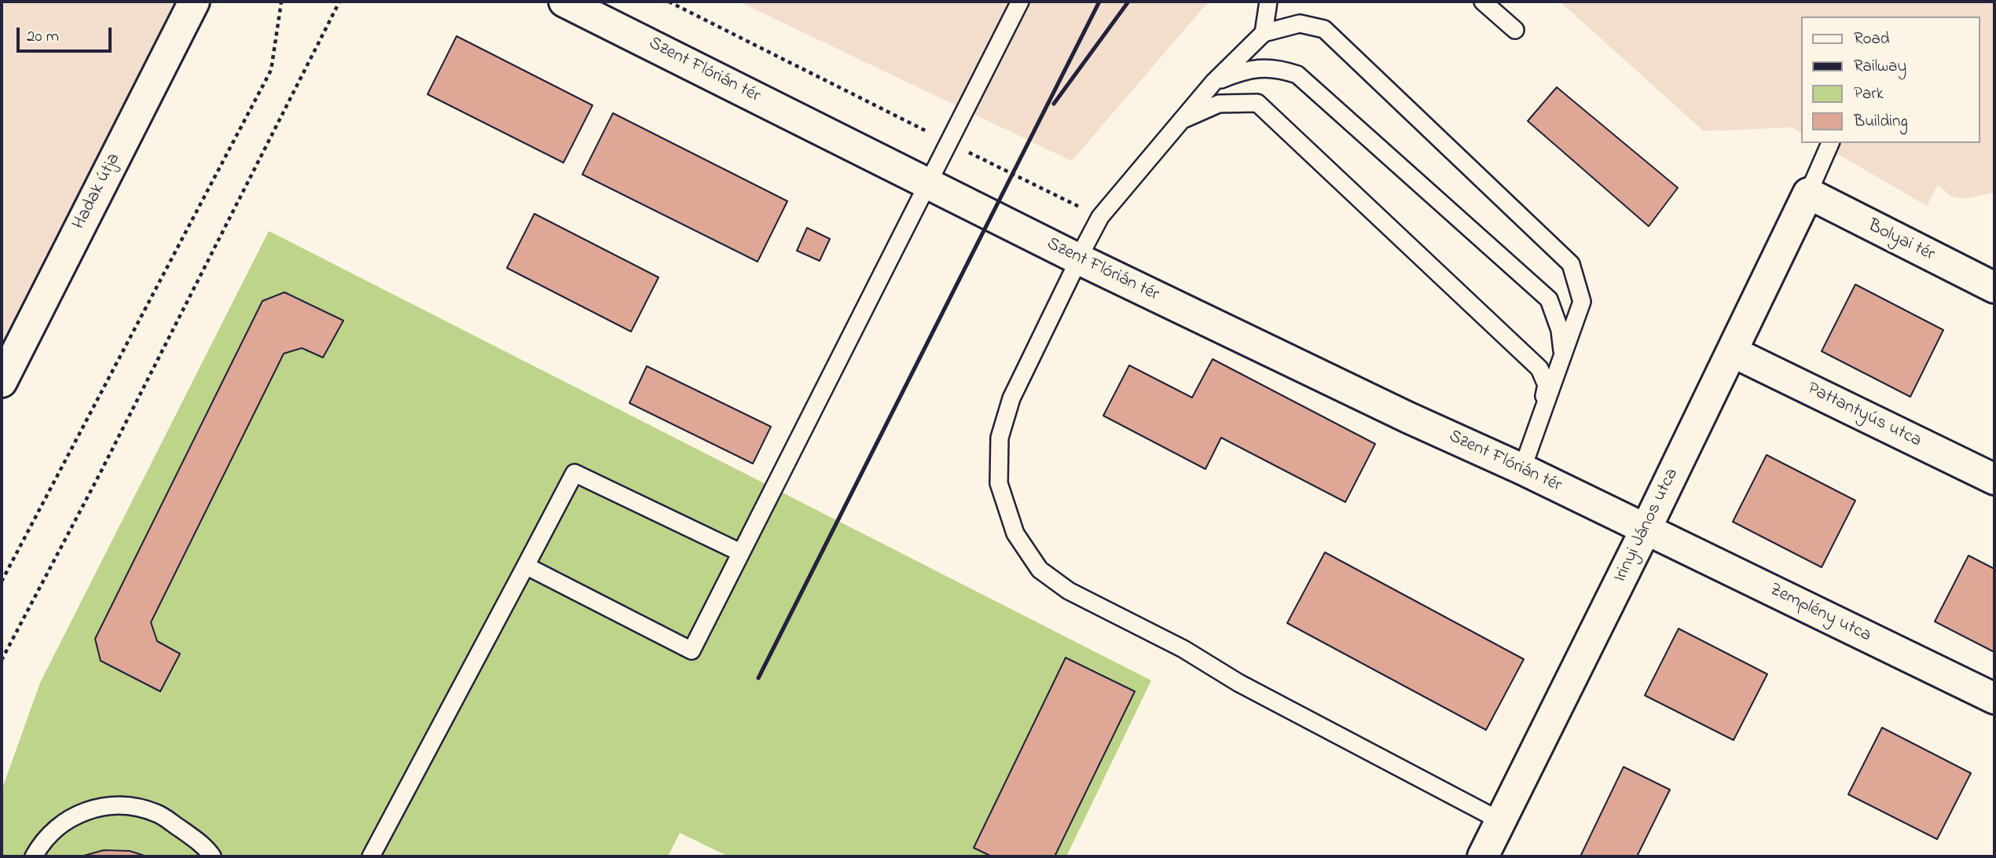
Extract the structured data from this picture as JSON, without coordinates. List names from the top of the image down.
{
  "streets": {
    "street": [
      "Szent Flórián tér",
      "Hadak útja",
      "Bolyai tér",
      "Pattantyús utca",
      "Irinyi János utca",
      "Zemplény utca"
    ]
  },
  "crossings": [
    ["Szent Flórián tér", "Irinyi János utca"],
    ["Szent Flórián tér", "Zemplény utca"],
    ["Bolyai tér", "Irinyi János utca"],
    ["Pattantyús utca", "Irinyi János utca"],
    ["Irinyi János utca", "Zemplény utca"]
  ],
  "legend": [
    "Road",
    "Railway",
    "Park",
    "Building"
  ],
  "scale_bar": "20 m"
}
